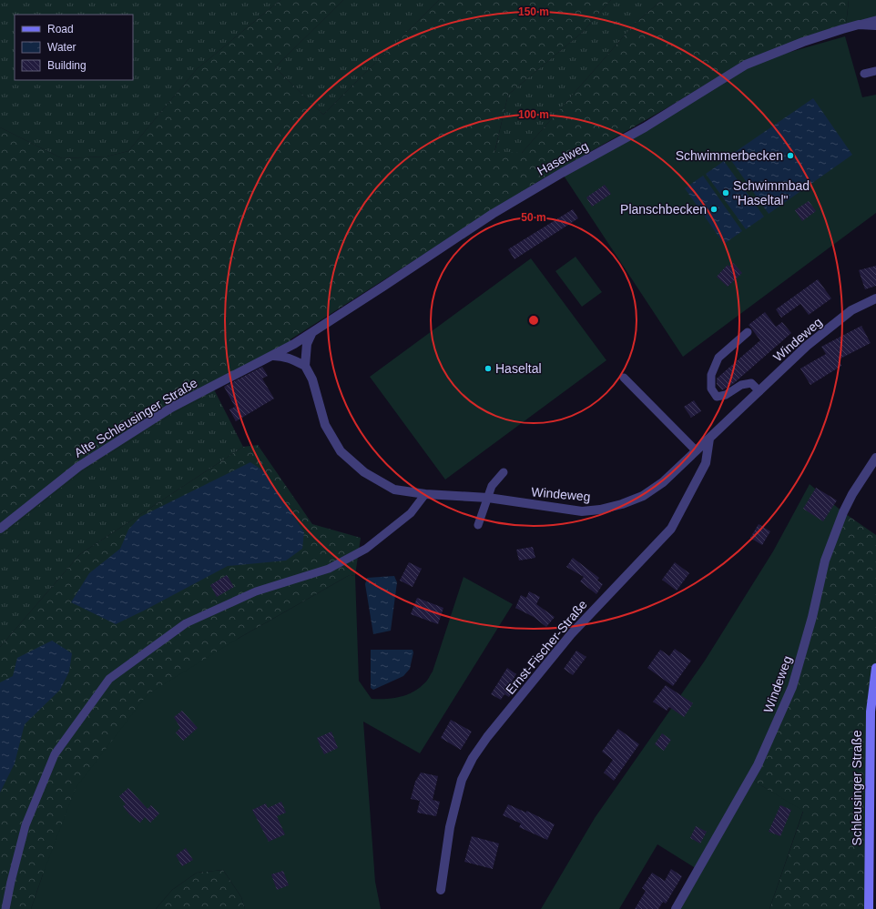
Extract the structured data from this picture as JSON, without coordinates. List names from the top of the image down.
{
  "streets": {
    "main road": ["Schleusinger Straße"],
    "street": [
      "Haselweg",
      "Windeweg",
      "Alte Schleusinger Straße",
      "Ernst-Fischer-Straße"
    ]
  },
  "crossings": [
    ["Haselweg", "Windeweg"],
    ["Haselweg", "Alte Schleusinger Straße"],
    ["Windeweg", "Ernst-Fischer-Straße"]
  ],
  "places": [
    "Schwimmerbecken",
    "Schwimmbad \"Haseltal\"",
    "Planschbecken",
    "Haseltal"
  ],
  "legend": ["Road", "Water", "Building"],
  "rings": ["150 m", "100 m", "50 m"]
}
